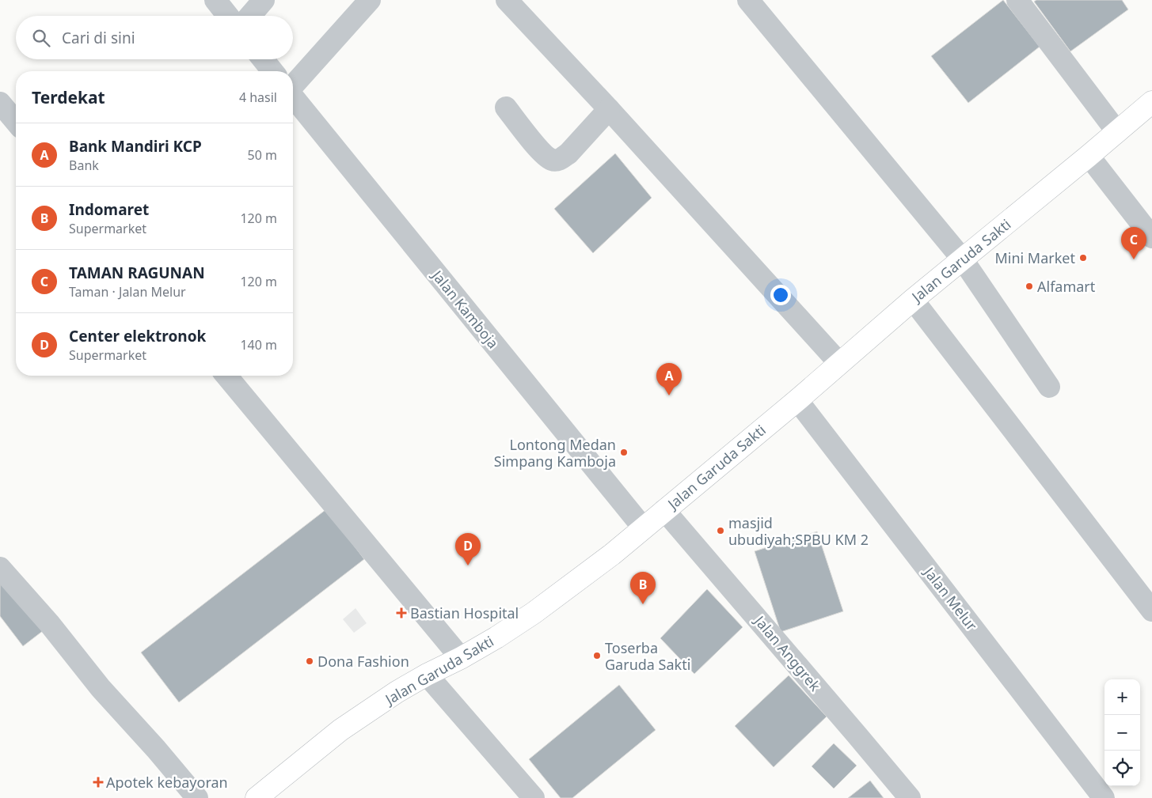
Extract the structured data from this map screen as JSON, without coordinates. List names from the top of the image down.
{
  "streets": {
    "highway": ["Jalan Garuda Sakti"],
    "street": ["Jalan Kamboja", "Jalan Melur", "Jalan Anggrek"]
  },
  "crossings": [
    ["Jalan Garuda Sakti", "Jalan Kamboja"],
    ["Jalan Garuda Sakti", "Jalan Melur"],
    ["Jalan Garuda Sakti", "Jalan Anggrek"]
  ],
  "places": {
    "other": [
      "Mini Market",
      "Alfamart",
      "Lontong Medan Simpang Kamboja",
      "masjid ubudiyah;SPBU KM 2",
      "Toserba Garuda Sakti",
      "Dona Fashion"
    ],
    "health": ["Bastian Hospital", "Apotek kebayoran"]
  },
  "page": {
    "search": "Cari di sini",
    "heading": ["Terdekat", "4 hasil"],
    "list": [
      {
        "mark": "A",
        "name": "Bank Mandiri KCP",
        "note": "Bank",
        "value": "50 m"
      },
      {
        "mark": "B",
        "name": "Indomaret",
        "note": "Supermarket",
        "value": "120 m"
      },
      {
        "mark": "C",
        "name": "TAMAN RAGUNAN",
        "note": "Taman · Jalan Melur",
        "value": "120 m"
      },
      {
        "mark": "D",
        "name": "Center elektronok",
        "note": "Supermarket",
        "value": "140 m"
      }
    ],
    "pins": [
      "C",
      "A",
      "D",
      "B"
    ],
    "map_buttons": ["+", "−"]
  }
}
